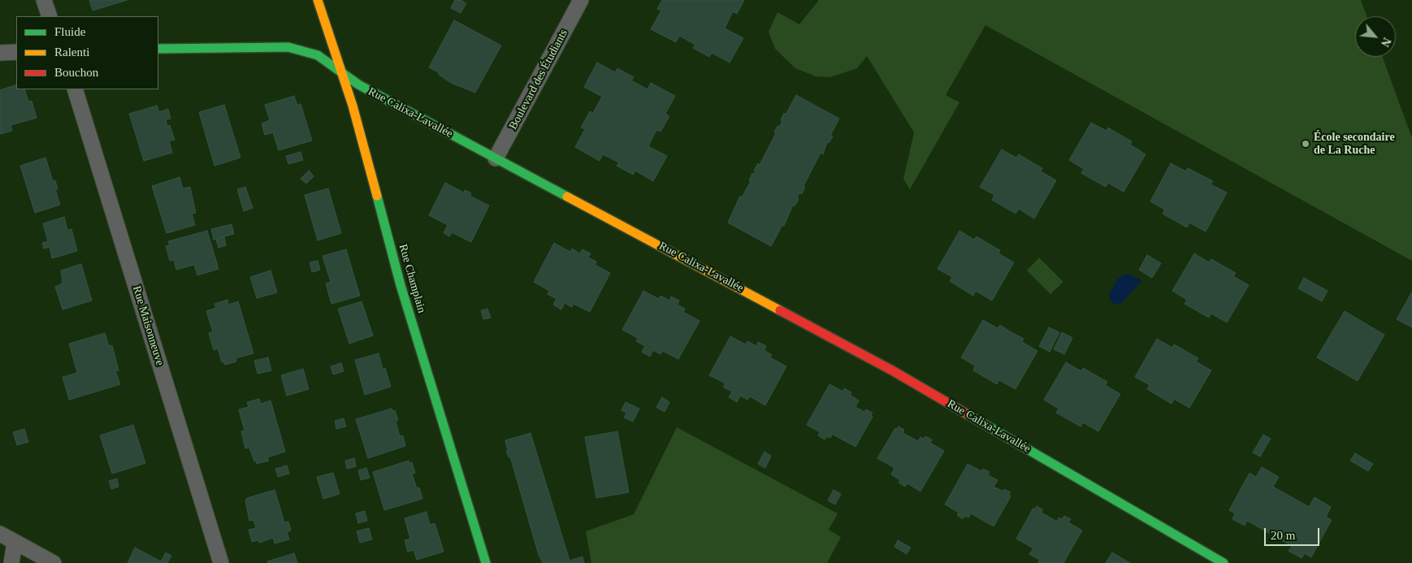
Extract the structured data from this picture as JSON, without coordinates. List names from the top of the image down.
{
  "streets": {
    "street": [
      "Boulevard des Étudiants",
      "Rue Calixa-Lavallée",
      "Rue Champlain",
      "Rue Maisonneuve"
    ]
  },
  "crossings": [
    ["Boulevard des Étudiants", "Rue Calixa-Lavallée"],
    ["Rue Calixa-Lavallée", "Rue Champlain"]
  ],
  "places": ["École secondaire de La Ruche"],
  "legend": ["Fluide", "Ralenti", "Bouchon"],
  "scale_bar": "20 m",
  "north": "bottom right"
}
